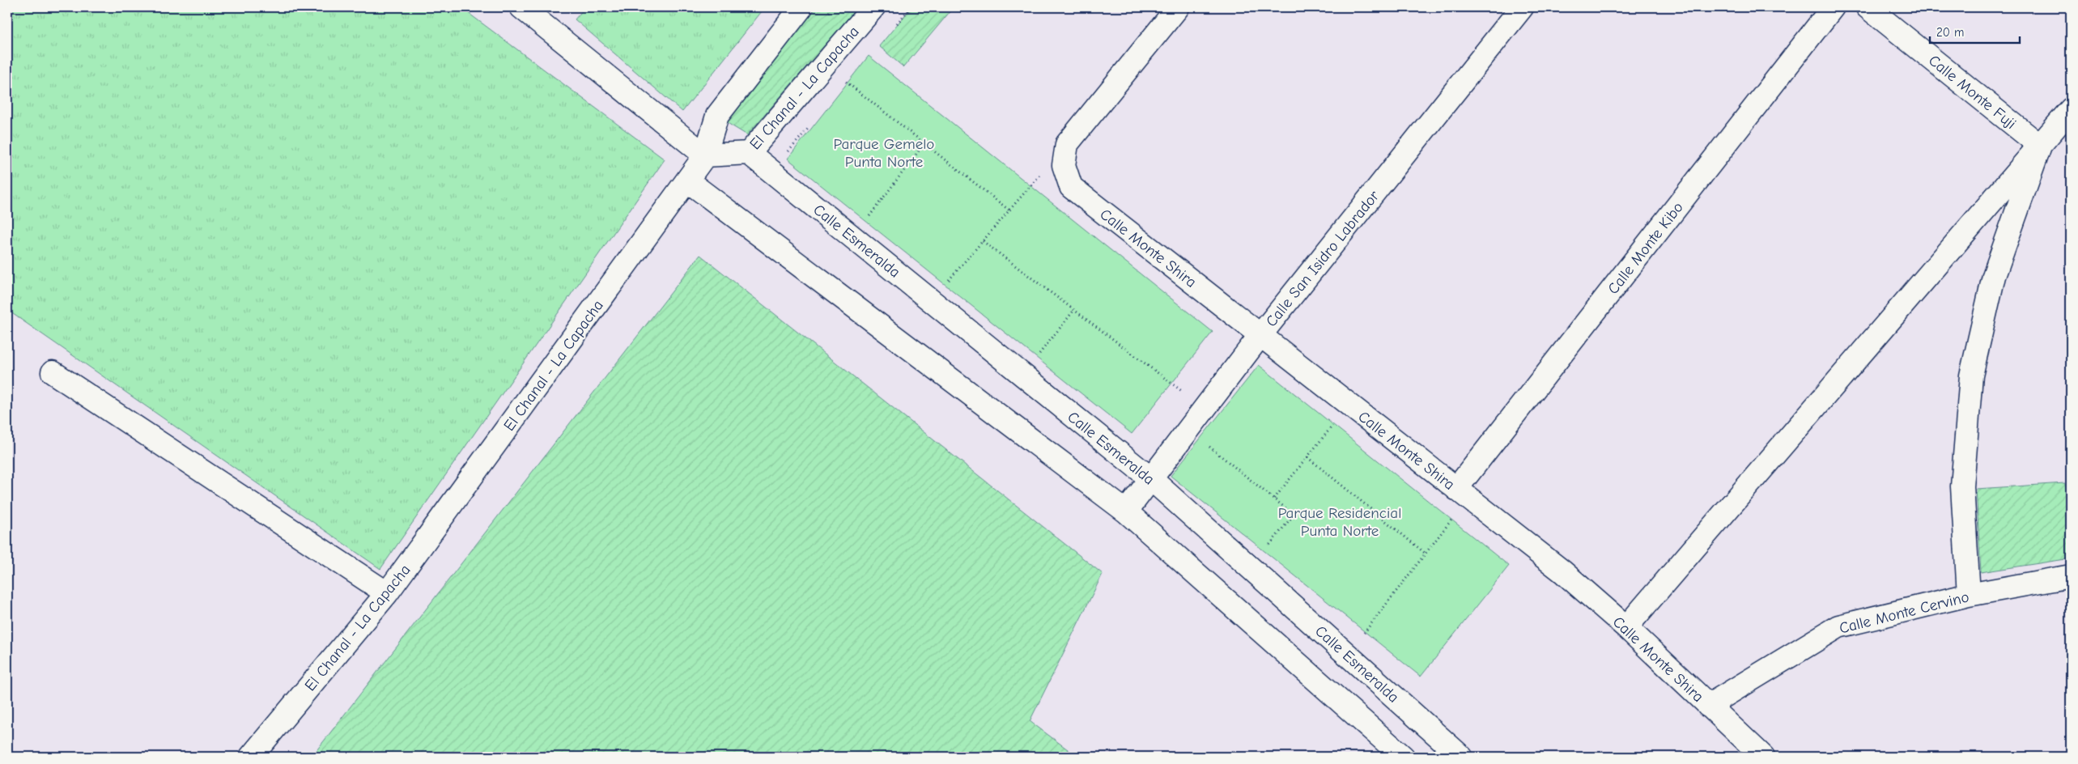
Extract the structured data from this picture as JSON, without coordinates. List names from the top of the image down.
{
  "streets": {
    "street": [
      "El Chanal - La Capacha",
      "Calle Monte Fuji",
      "Calle Esmeralda",
      "Calle Monte Shira",
      "Calle Monte Kibo",
      "Calle San Isidro Labrador",
      "Calle Monte Cervino"
    ]
  },
  "crossings": [
    ["El Chanal - La Capacha", "Calle Esmeralda"],
    ["Calle Esmeralda", "Calle San Isidro Labrador"],
    ["Calle Monte Shira", "Calle Monte Kibo"],
    ["Calle Monte Shira", "Calle San Isidro Labrador"],
    ["Calle Monte Shira", "Calle Monte Cervino"]
  ],
  "parks": ["Parque Gemelo Punta Norte", "Parque Residencial Punta Norte"],
  "scale_bar": "20 m"
}
